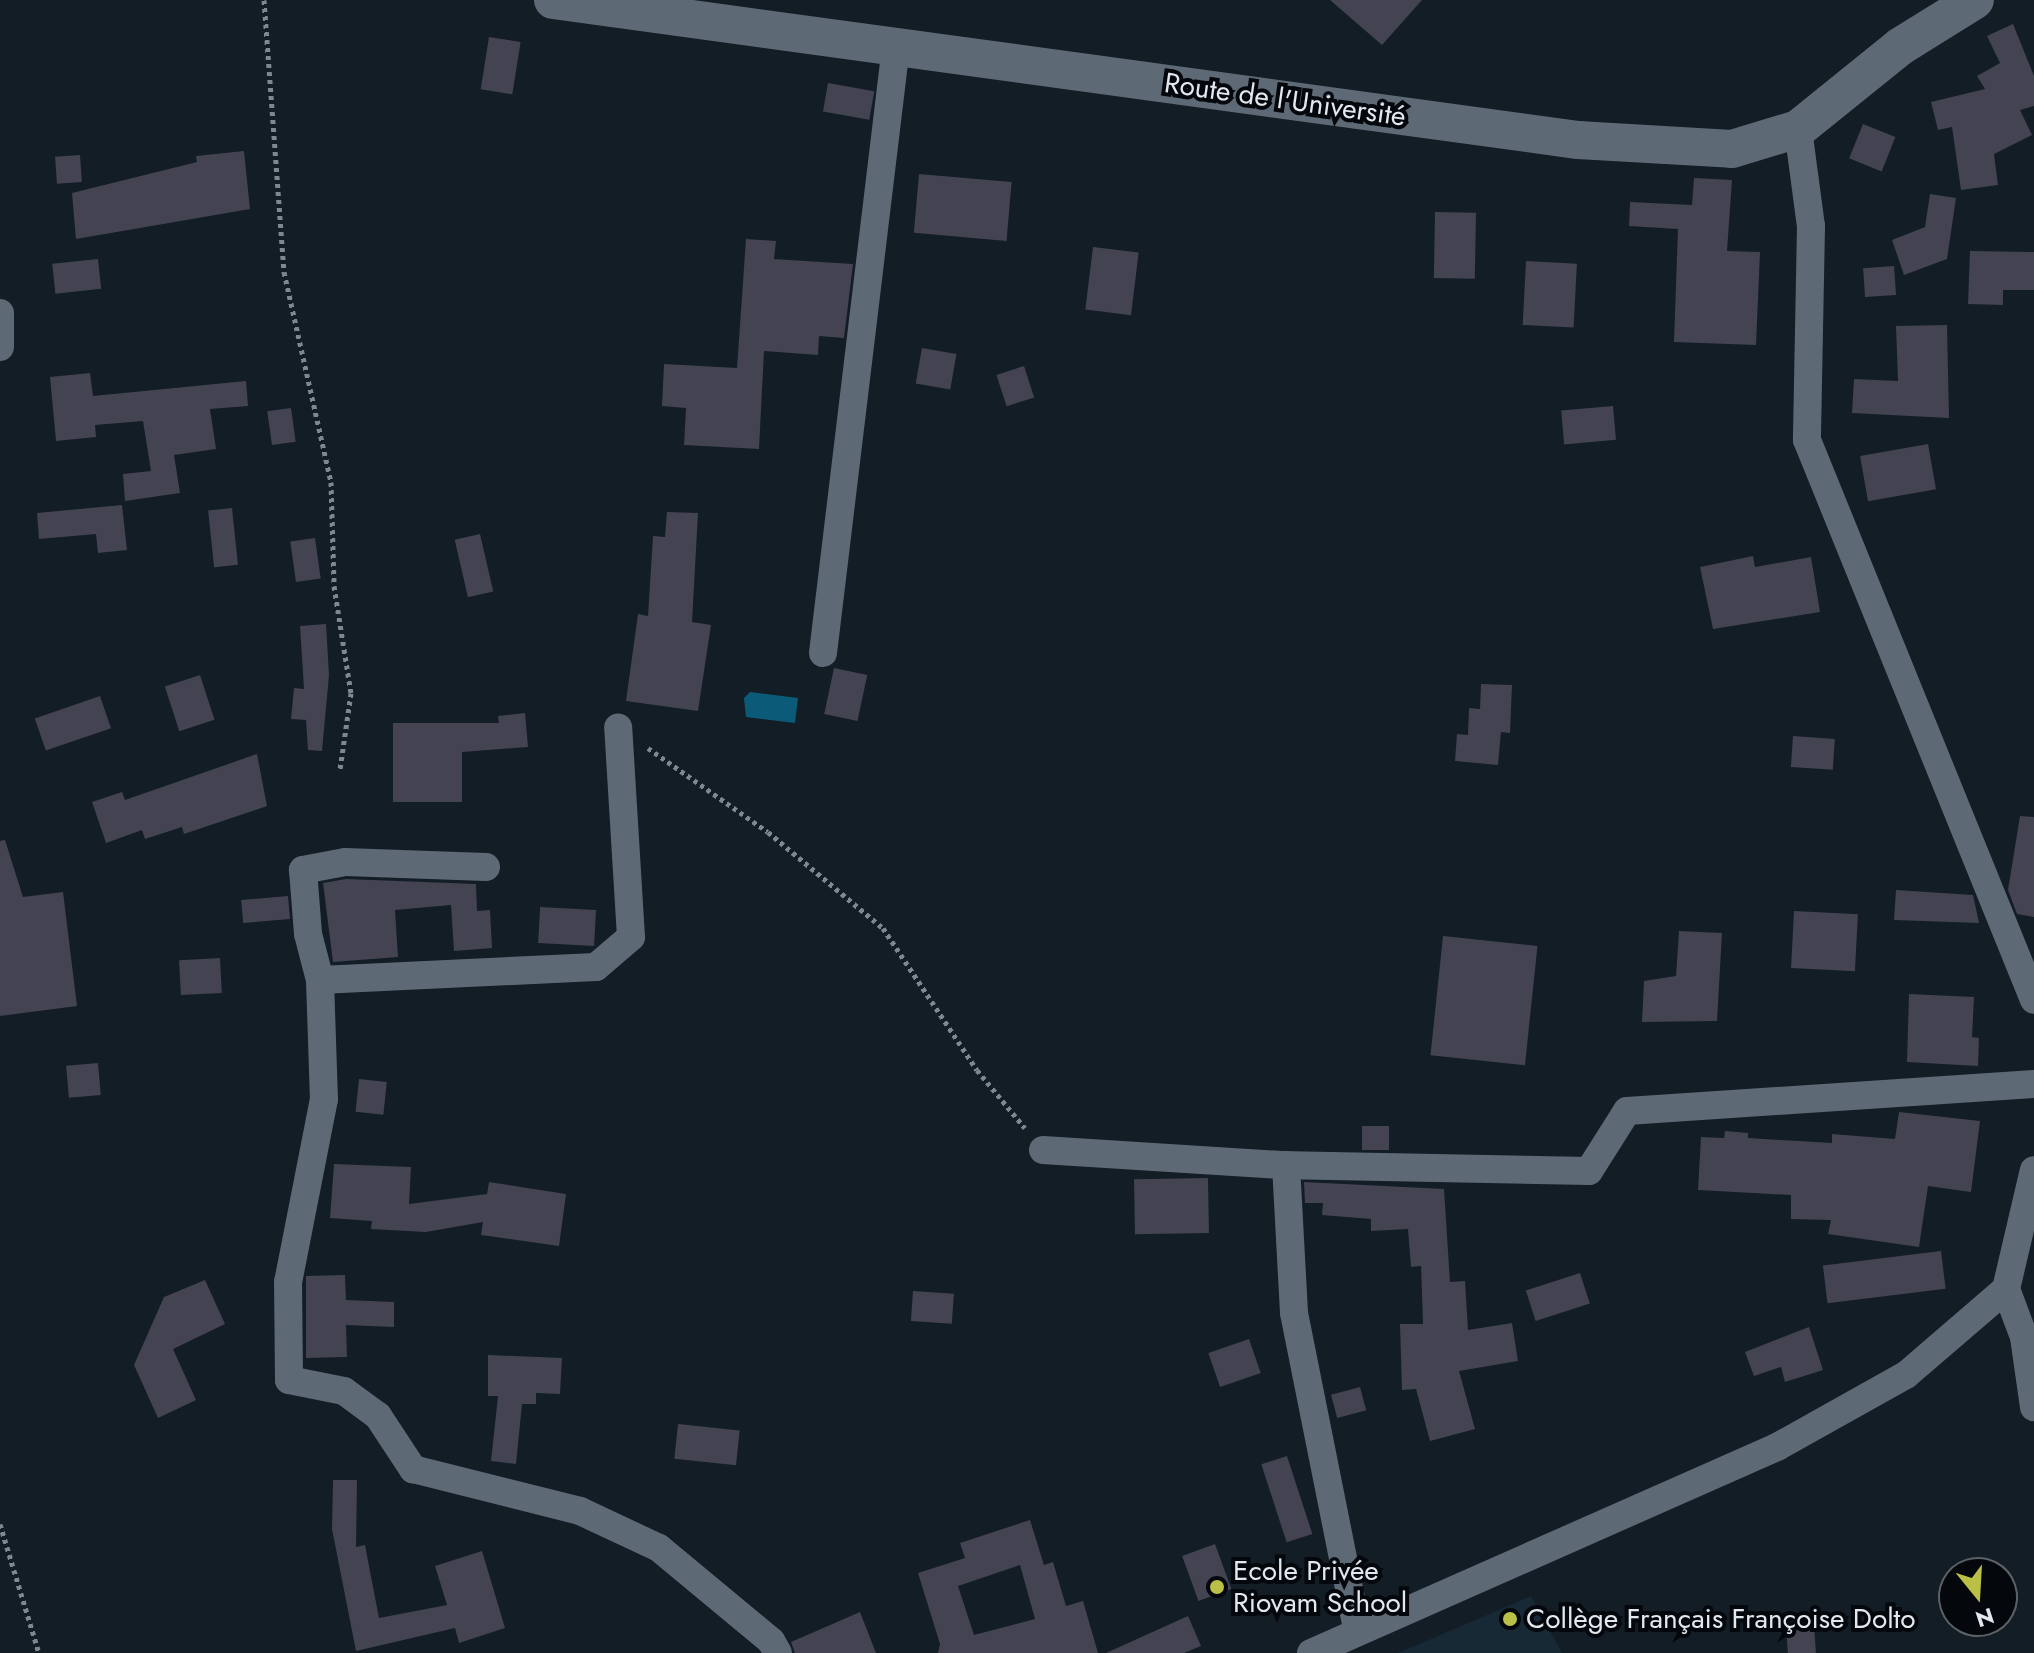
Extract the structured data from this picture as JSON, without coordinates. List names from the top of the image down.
{
  "streets": {
    "street": ["Route de l'Université"]
  },
  "places": ["Ecole Privée Riovam School", "Collège Français Françoise Dolto"],
  "north": "bottom"
}
